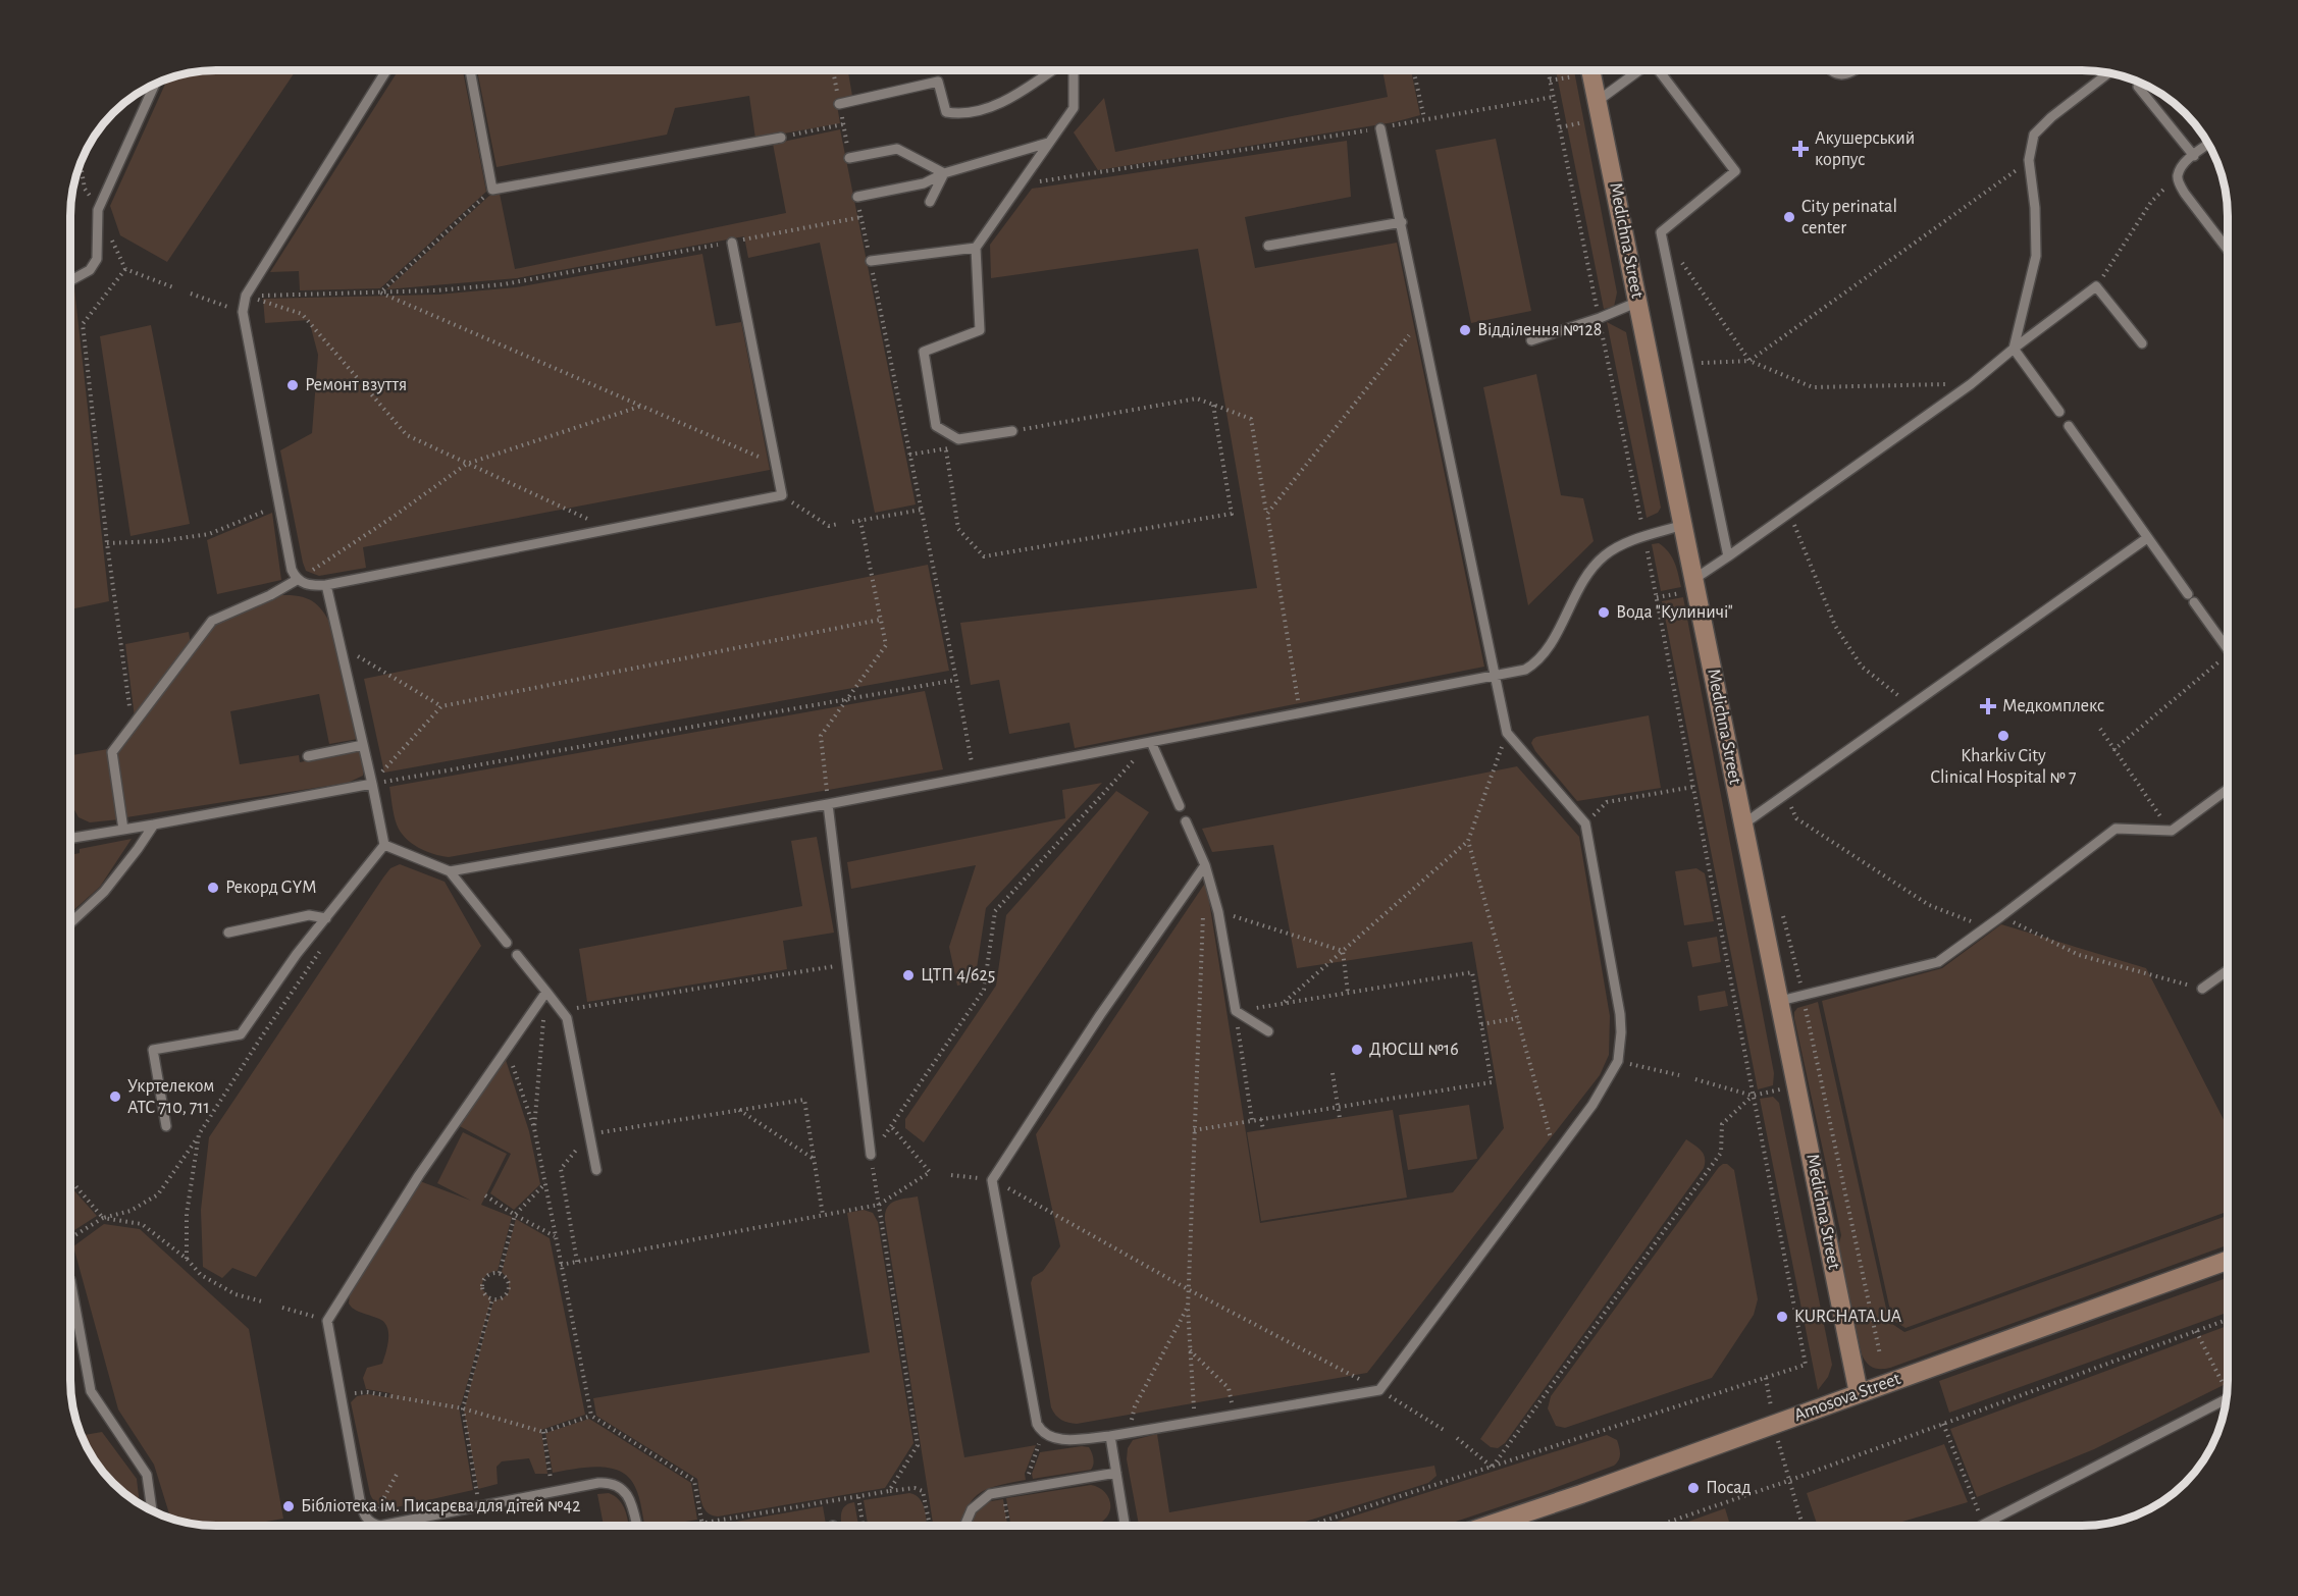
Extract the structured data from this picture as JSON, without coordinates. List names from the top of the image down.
{
  "streets": {
    "street": ["Medichna Street", "Amosova Street"]
  },
  "crossings": [
    ["Medichna Street", "Amosova Street"]
  ],
  "places": {
    "health": ["Акушерський корпус", "Медкомплекс"],
    "other": [
      "City perinatal center",
      "Відділення №128",
      "Ремонт взуття",
      "Вода \"Кулиничі\"",
      "Kharkiv City Clinical Hospital № 7",
      "Рекорд GYM",
      "ЦТП 4/625",
      "ДЮСШ №16",
      "Укртелеком АТС 710, 711",
      "KURCHATA.UA",
      "Посад",
      "Бібліотека ім. Писарєва для дітей №42"
    ]
  }
}
